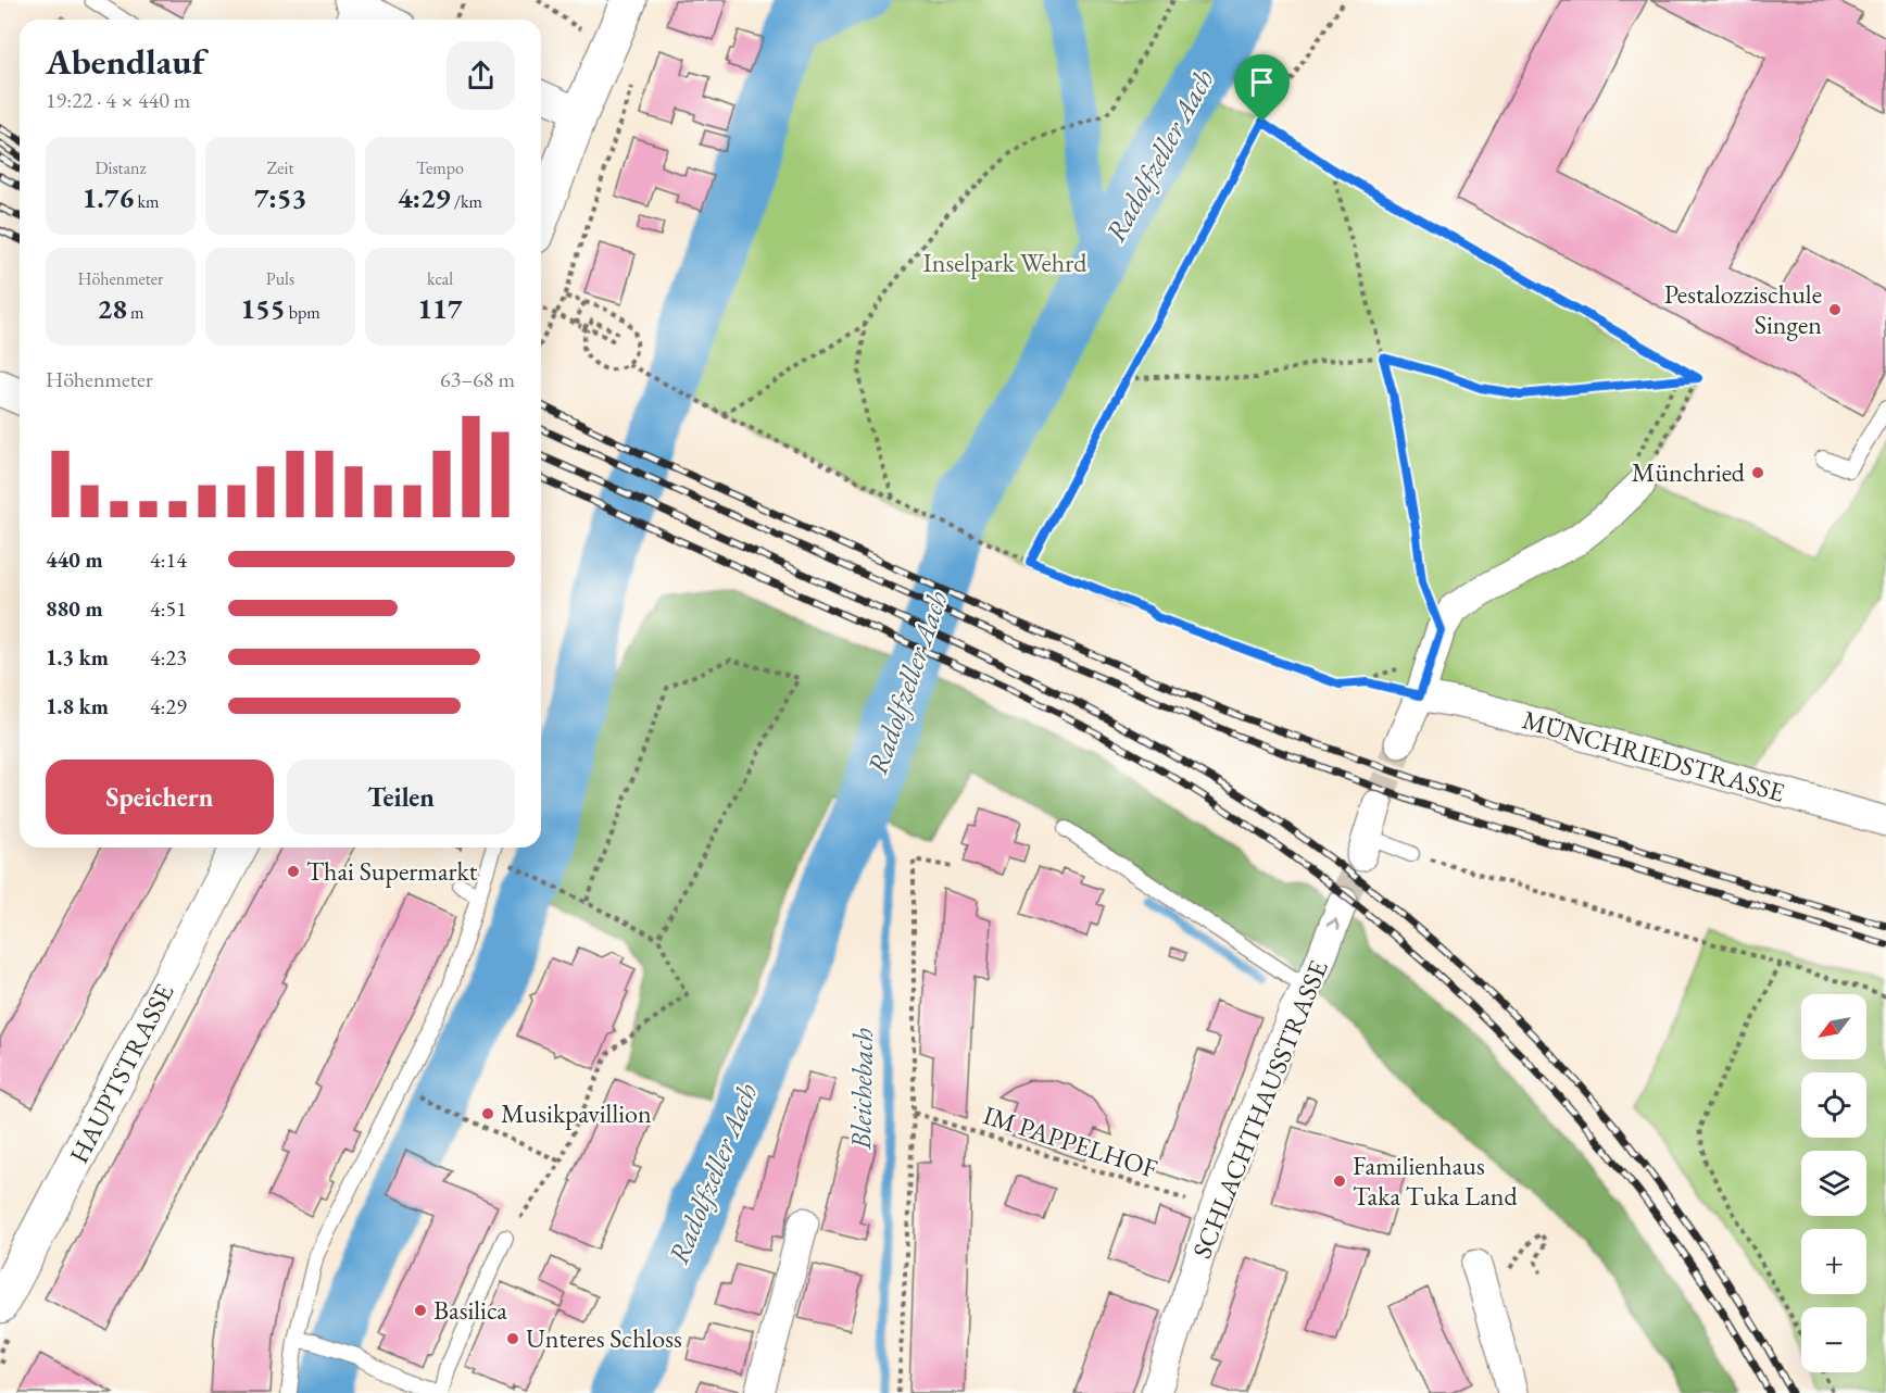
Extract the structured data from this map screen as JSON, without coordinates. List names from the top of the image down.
{
  "streets": {
    "main road": ["HAUPTSTRASSE"],
    "street": ["MÜNCHRIEDSTRASSE", "SCHLACHTHAUSSTRASSE"],
    "path": ["IM PAPPELHOF"]
  },
  "crossings": [
    ["SCHLACHTHAUSSTRASSE", "IM PAPPELHOF"]
  ],
  "water": ["Radolfzeller Aach", "Bleichebach"],
  "parks": ["Inselpark Wehrd"],
  "places": [
    "Pestalozzischule Singen",
    "Münchried",
    "Thai Supermarkt",
    "Musikpavillion",
    "Familienhaus Taka Tuka Land",
    "Basilica",
    "Unteres Schloss"
  ],
  "north": "bottom left",
  "page": {
    "heading": ["Abendlauf", "19:22 · 4 × 440 m"],
    "stats": [
      ["Distanz", "1.76 km"],
      ["Zeit", "7:53"],
      ["Tempo", "4:29 /km"],
      ["Höhenmeter", "28 m"],
      ["Puls", "155 bpm"],
      ["kcal", "117"]
    ],
    "chart": ["Höhenmeter", "63–68 m"],
    "list": [
      {
        "name": "440 m",
        "note": "4:14"
      },
      {
        "name": "880 m",
        "note": "4:51"
      },
      {
        "name": "1.3 km",
        "note": "4:23"
      },
      {
        "name": "1.8 km",
        "note": "4:29"
      }
    ],
    "buttons": ["Speichern", "Teilen"],
    "map_buttons": ["+", "−"]
  }
}
